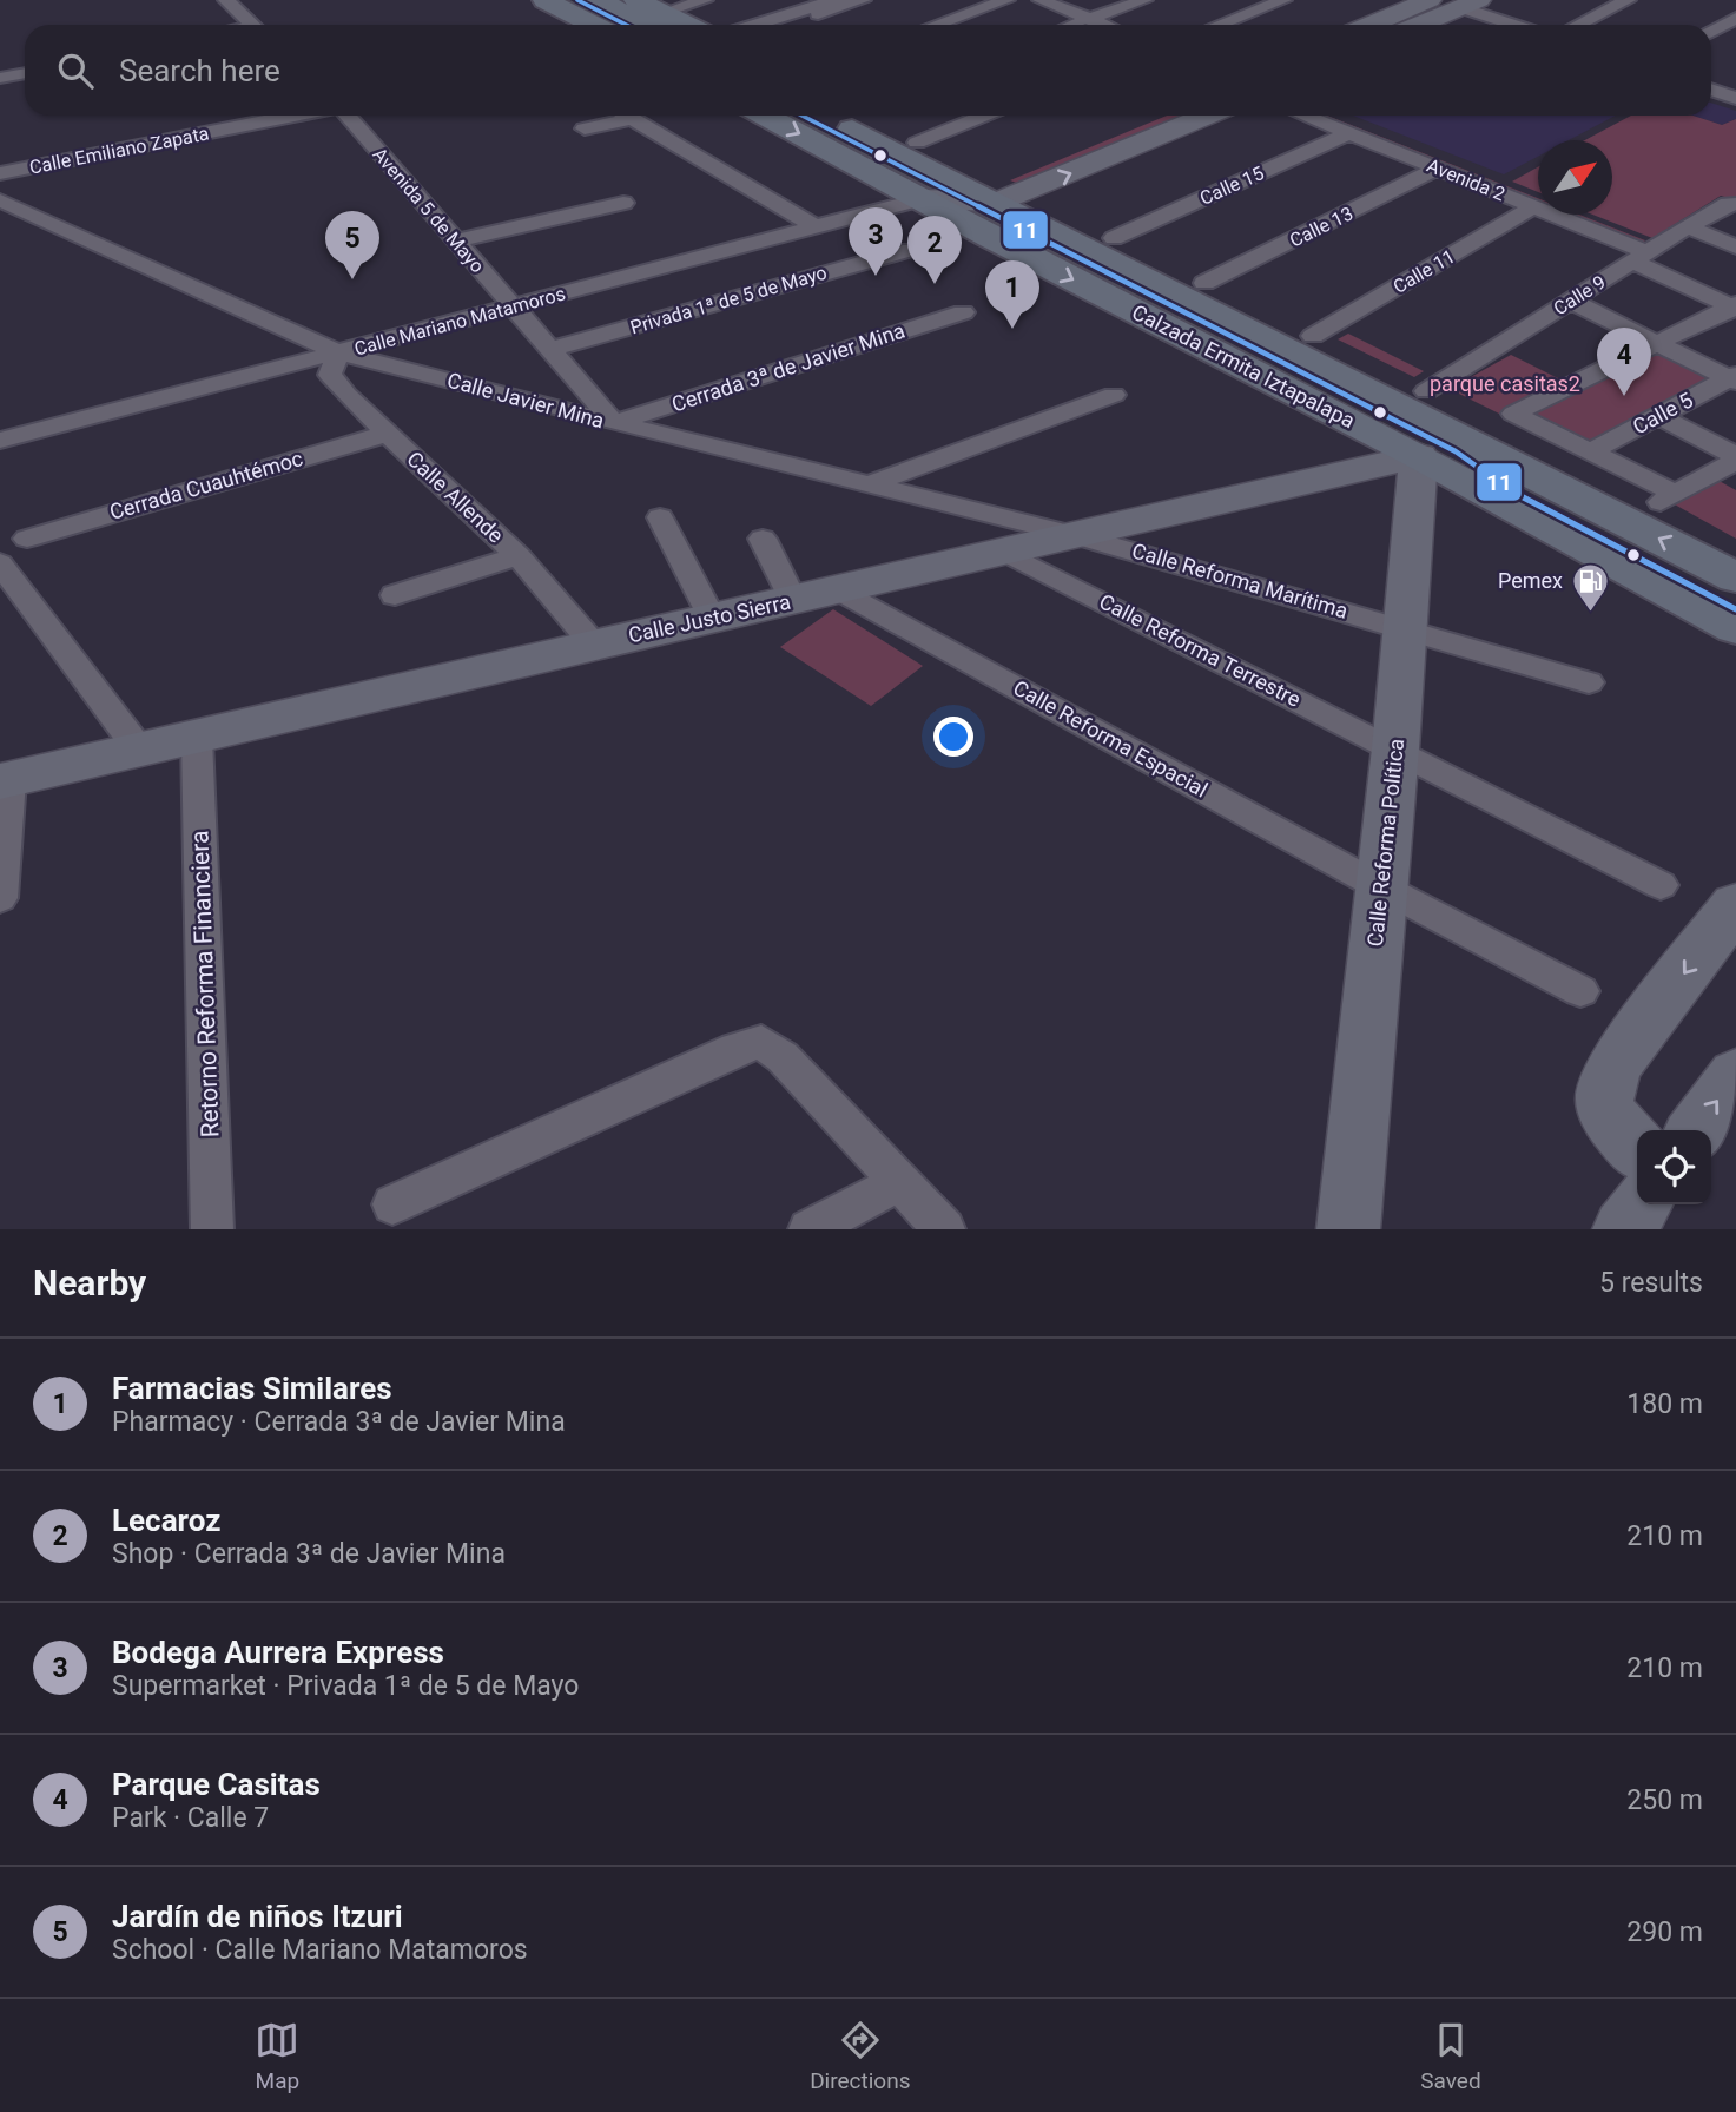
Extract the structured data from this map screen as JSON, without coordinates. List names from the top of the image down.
{
  "streets": {
    "main road": ["Calzada Ermita Iztapalapa"],
    "street": [
      "Calle Emiliano Zapata",
      "Avenida 2",
      "Calle 15",
      "Avenida 5 de Mayo",
      "Calle 13",
      "Calle 11",
      "Calle 9",
      "Privada 1ª de 5 de Mayo",
      "Calle Mariano Matamoros",
      "Cerrada 3ª de Javier Mina",
      "Calle Javier Mina",
      "Calle 5",
      "Cerrada Cuauhtémoc",
      "Calle Allende",
      "Calle Reforma Marítima",
      "Calle Justo Sierra",
      "Calle Reforma Terrestre",
      "Calle Reforma Espacial",
      "Calle Reforma Política",
      "Retorno Reforma Financiera"
    ]
  },
  "crossings": [
    ["Avenida 2", "Calle 15"],
    ["Avenida 2", "Calle 13"],
    ["Avenida 2", "Calle 9"],
    ["Calle 15", "Calzada Ermita Iztapalapa"],
    ["Avenida 5 de Mayo", "Privada 1ª de 5 de Mayo"],
    ["Avenida 5 de Mayo", "Calle Mariano Matamoros"],
    ["Avenida 5 de Mayo", "Cerrada 3ª de Javier Mina"],
    ["Avenida 5 de Mayo", "Calle Javier Mina"],
    ["Calle 13", "Calzada Ermita Iztapalapa"],
    ["Calle 11", "Calzada Ermita Iztapalapa"],
    ["Calle 9", "Calzada Ermita Iztapalapa"],
    ["Calle Mariano Matamoros", "Calzada Ermita Iztapalapa"],
    ["Calle Mariano Matamoros", "Calle Javier Mina"],
    ["Calle Mariano Matamoros", "Calle Allende"],
    ["Calzada Ermita Iztapalapa", "Calle Justo Sierra"],
    ["Calzada Ermita Iztapalapa", "Calle Reforma Política"],
    ["Cerrada 3ª de Javier Mina", "Calle Javier Mina"],
    ["Calle Javier Mina", "Calle Allende"],
    ["Calle Javier Mina", "Calle Reforma Marítima"],
    ["Calle Javier Mina", "Calle Justo Sierra"],
    ["Cerrada Cuauhtémoc", "Calle Allende"],
    ["Calle Allende", "Calle Justo Sierra"],
    ["Calle Reforma Marítima", "Calle Justo Sierra"],
    ["Calle Reforma Marítima", "Calle Reforma Política"],
    ["Calle Justo Sierra", "Calle Reforma Terrestre"],
    ["Calle Justo Sierra", "Calle Reforma Espacial"],
    ["Calle Justo Sierra", "Calle Reforma Política"],
    ["Calle Justo Sierra", "Retorno Reforma Financiera"],
    ["Calle Reforma Terrestre", "Calle Reforma Política"],
    ["Calle Reforma Espacial", "Calle Reforma Política"]
  ],
  "parks": ["parque casitas2"],
  "places": {
    "fuel station": ["Pemex"]
  },
  "lines": ["transit line 11"],
  "north": "top right",
  "page": {
    "search": "Search here",
    "pins": [
      "3",
      "5",
      "2",
      "1",
      "4"
    ],
    "heading": ["Nearby", "5 results"],
    "list": [
      {
        "mark": "1",
        "name": "Farmacias Similares",
        "note": "Pharmacy · Cerrada 3ª de Javier Mina",
        "value": "180 m"
      },
      {
        "mark": "2",
        "name": "Lecaroz",
        "note": "Shop · Cerrada 3ª de Javier Mina",
        "value": "210 m"
      },
      {
        "mark": "3",
        "name": "Bodega Aurrera Express",
        "note": "Supermarket · Privada 1ª de 5 de Mayo",
        "value": "210 m"
      },
      {
        "mark": "4",
        "name": "Parque Casitas",
        "note": "Park · Calle 7",
        "value": "250 m"
      },
      {
        "mark": "5",
        "name": "Jardín de niños Itzuri",
        "note": "School · Calle Mariano Matamoros",
        "value": "290 m"
      }
    ],
    "nav": ["Map", "Directions", "Saved"]
  }
}
